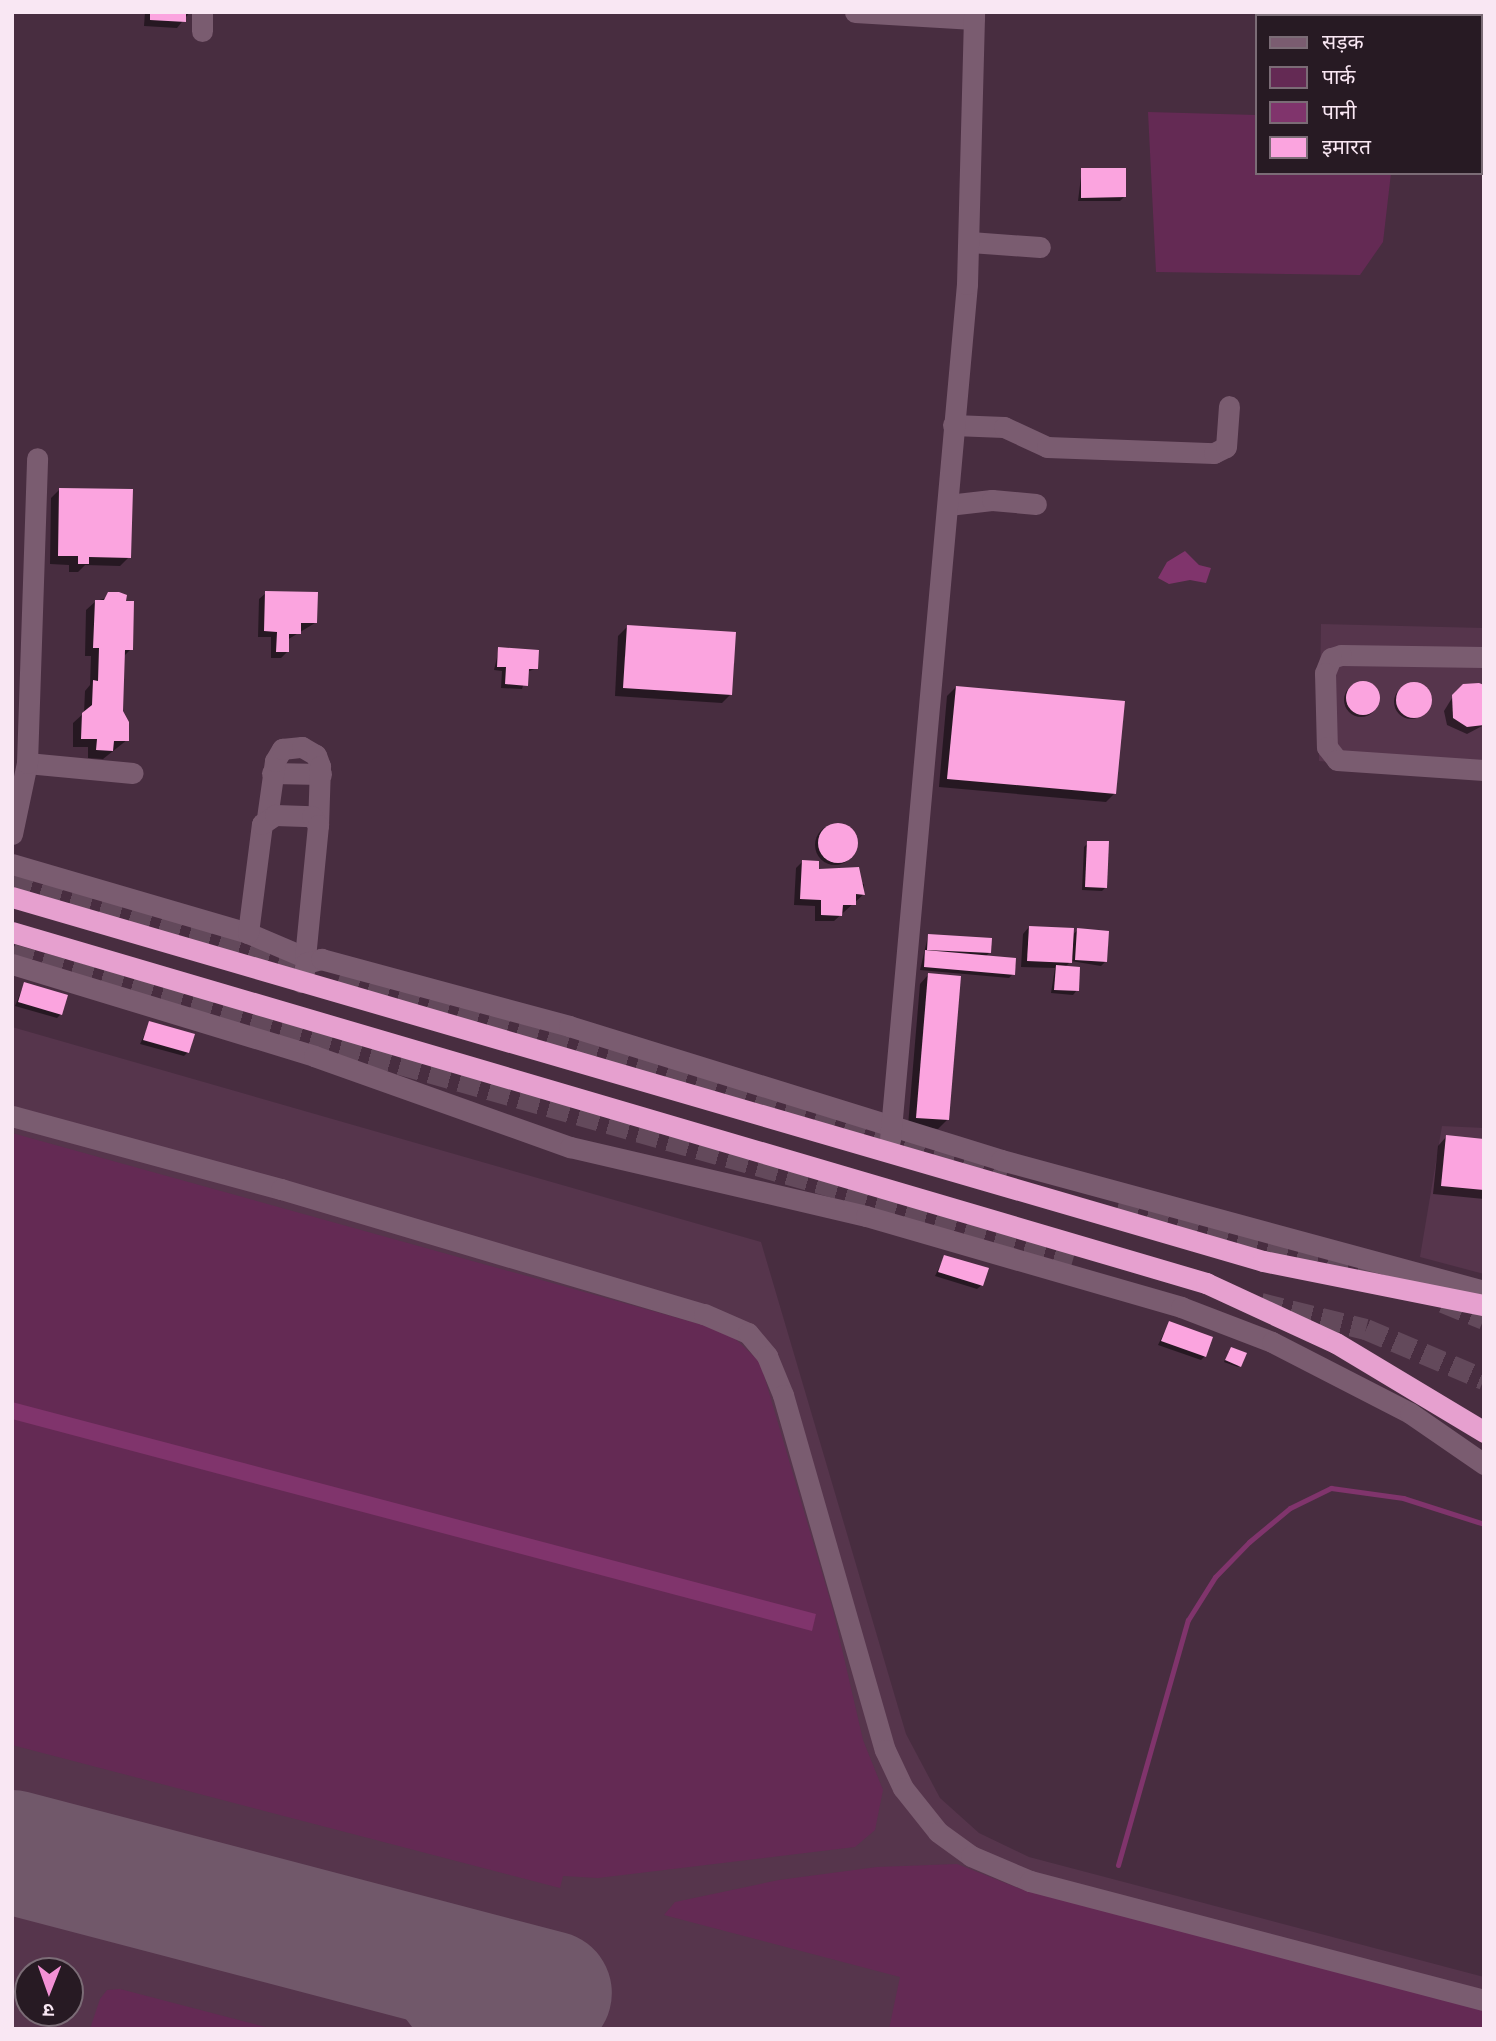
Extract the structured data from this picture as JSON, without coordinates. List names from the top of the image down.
{
  "legend": [
    "सड़क",
    "पार्क",
    "पानी",
    "इमारत"
  ],
  "north": "bottom"
}
